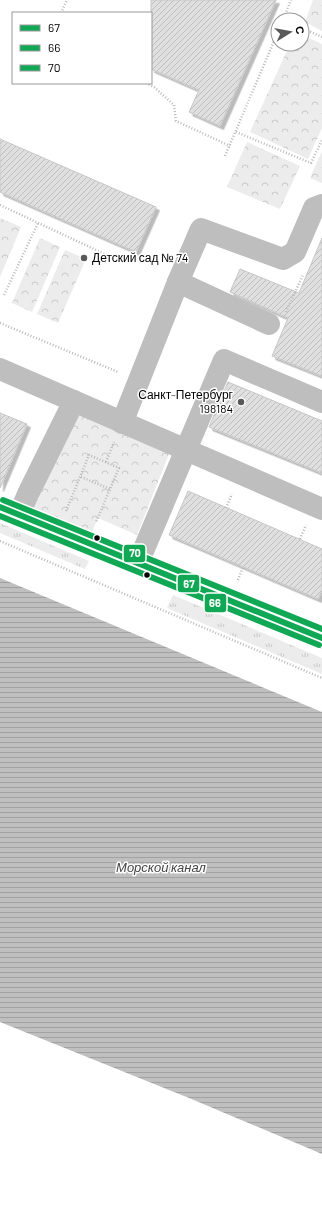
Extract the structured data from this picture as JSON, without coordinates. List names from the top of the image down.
{
  "water": ["Морской канал"],
  "places": ["Детский сад № 74", "Санкт-Петербург 198184"],
  "lines": ["transit line 70", "transit line 67", "transit line 66"],
  "legend": ["67", "66", "70"],
  "north": "right"
}
